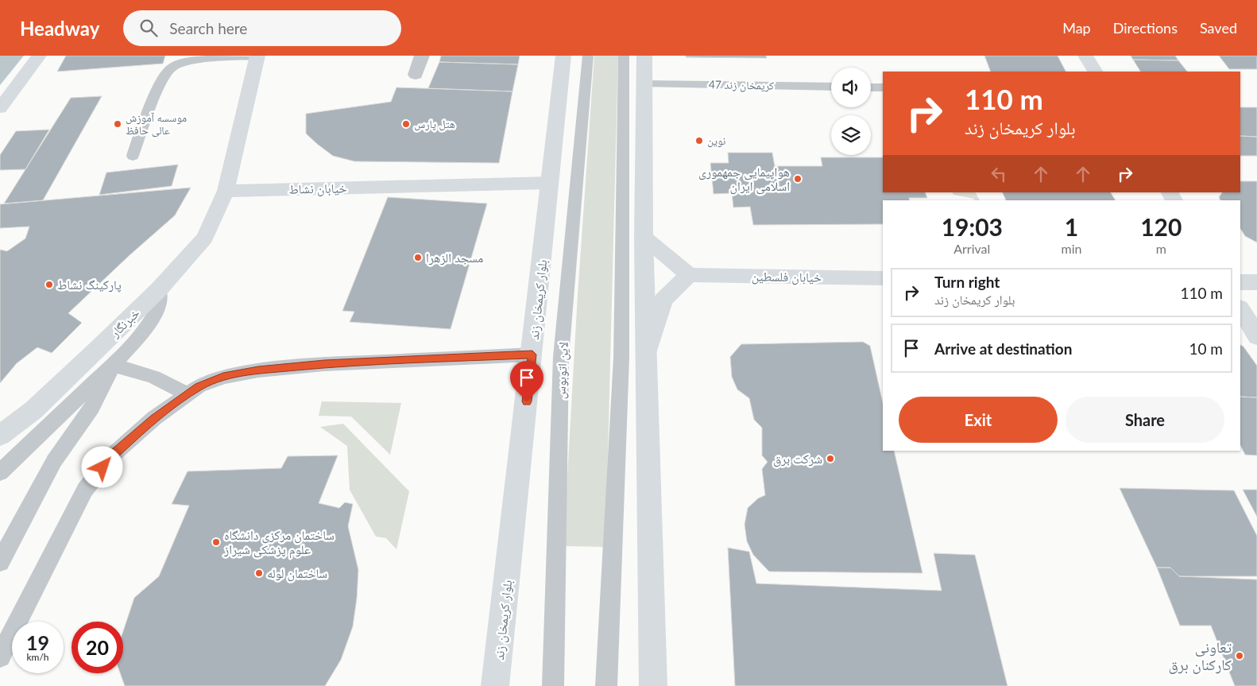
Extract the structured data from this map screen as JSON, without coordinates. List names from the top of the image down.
{
  "streets": {
    "main road": [
      "خیابان نشاط",
      "خیابان فلسطین",
      "بلوار کریمخان زند",
      "خبرنگار"
    ],
    "lane": ["47 کریمخان زند", "لاین اتوبوس"]
  },
  "crossings": [
    ["خیابان نشاط", "بلوار کریمخان زند"],
    ["خیابان نشاط", "خبرنگار"]
  ],
  "places": [
    "موسسه آموزش عالی حافظ",
    "هتل پارس",
    "نوین",
    "هواپیمایی جمهموری اسلامی ایران",
    "مسجد الزهرا",
    "پارکینگ نشاط",
    "شرکت برق",
    "ساختمان مرکزی دانشگاه علوم پزشکی شیراز",
    "ساختمان لوله",
    "تعاونی کارکنان برق"
  ],
  "page": {
    "header": "Headway",
    "search": "Search here",
    "nav": ["Map", "Directions", "Saved"],
    "turn": ["110 m", "بلوار کریمخان زند"],
    "eta": [
      "19:03",
      "Arrival",
      "1",
      "min",
      "120",
      "m"
    ],
    "list": [
      {
        "name": "Turn right",
        "note": "بلوار کریمخان زند",
        "value": "110 m"
      },
      {
        "name": "Arrive at destination",
        "value": "10 m"
      }
    ],
    "buttons": ["Exit", "Share"],
    "speed": "19 km/h",
    "limit": "20"
  }
}
